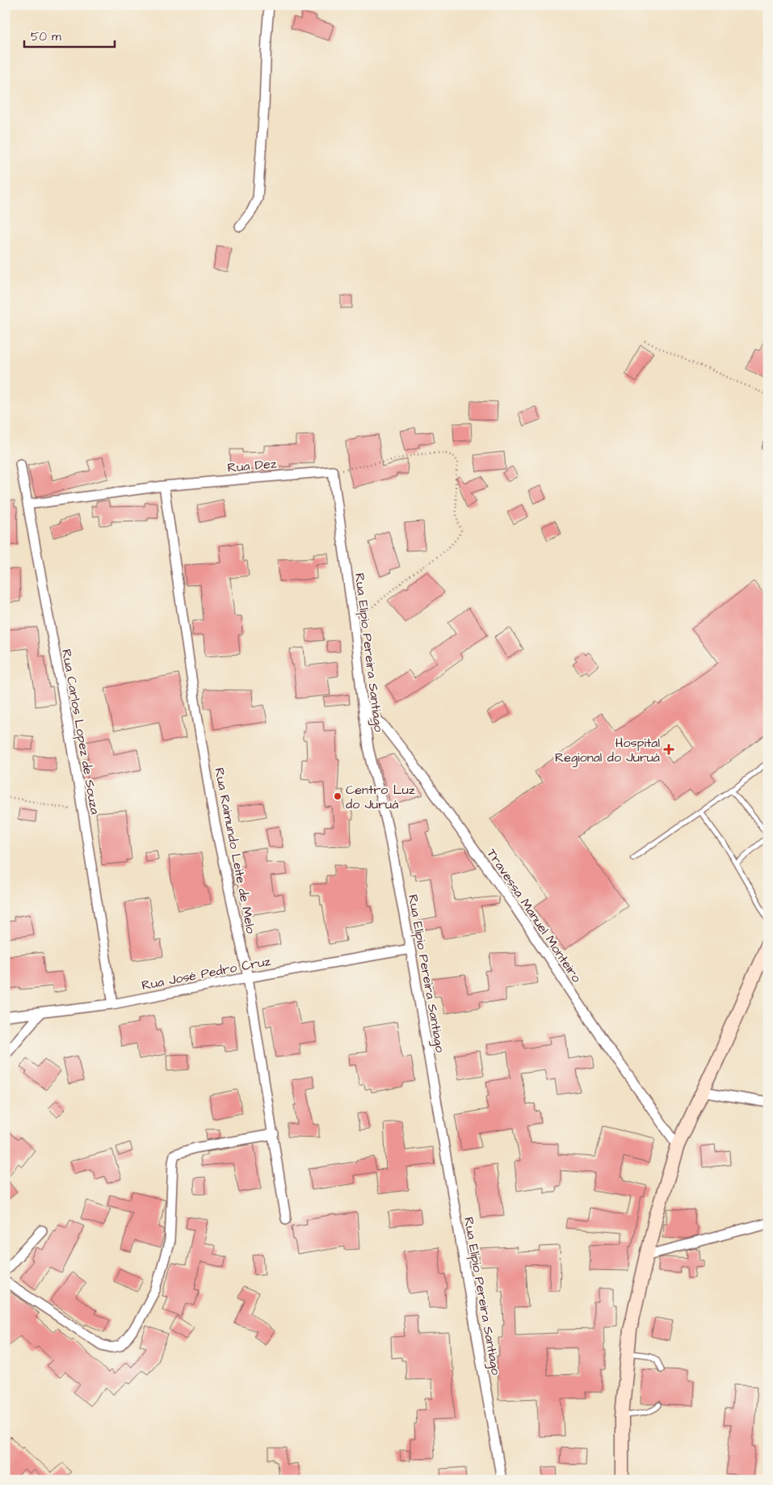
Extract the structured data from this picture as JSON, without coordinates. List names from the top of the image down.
{
  "streets": {
    "street": [
      "Rua Dez",
      "Rua Elipio Pereira Santiago",
      "Rua Carlos Lopez de Souza",
      "Rua Raimundo Leite de Melo",
      "Travessa Manuel Monteiro",
      "Rua José Pedro Cruz"
    ]
  },
  "crossings": [
    ["Rua Dez", "Rua Elipio Pereira Santiago"],
    ["Rua Dez", "Rua Carlos Lopez de Souza"],
    ["Rua Dez", "Rua Raimundo Leite de Melo"],
    ["Rua Elipio Pereira Santiago", "Travessa Manuel Monteiro"],
    ["Rua Elipio Pereira Santiago", "Rua José Pedro Cruz"],
    ["Rua Carlos Lopez de Souza", "Rua José Pedro Cruz"],
    ["Rua Raimundo Leite de Melo", "Rua José Pedro Cruz"]
  ],
  "places": {
    "health": ["Hospital Regional do Juruá"],
    "other": ["Centro Luz do Juruá"]
  },
  "scale_bar": "50 m"
}
